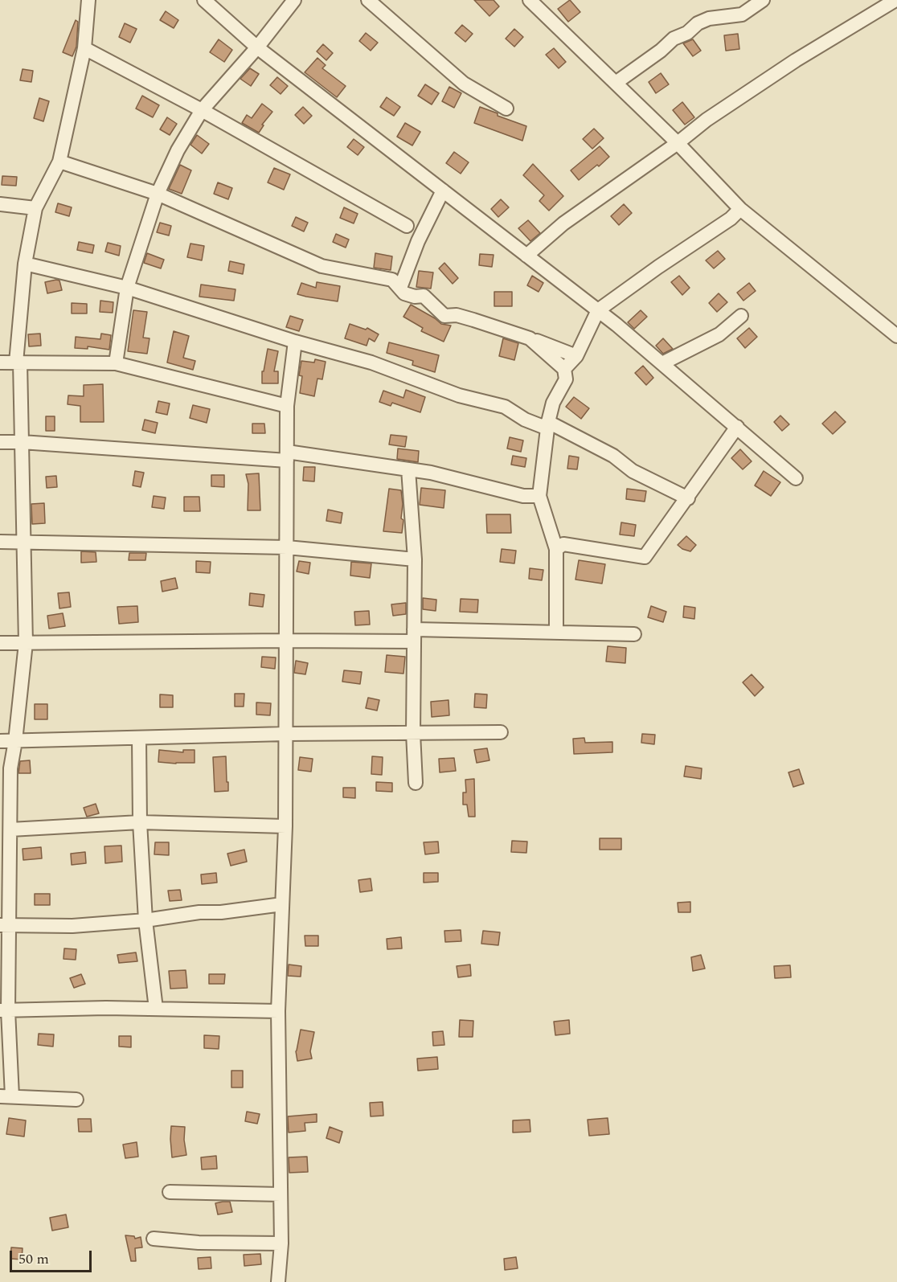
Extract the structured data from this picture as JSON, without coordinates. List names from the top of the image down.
{
  "scale_bar": "50 m"
}
